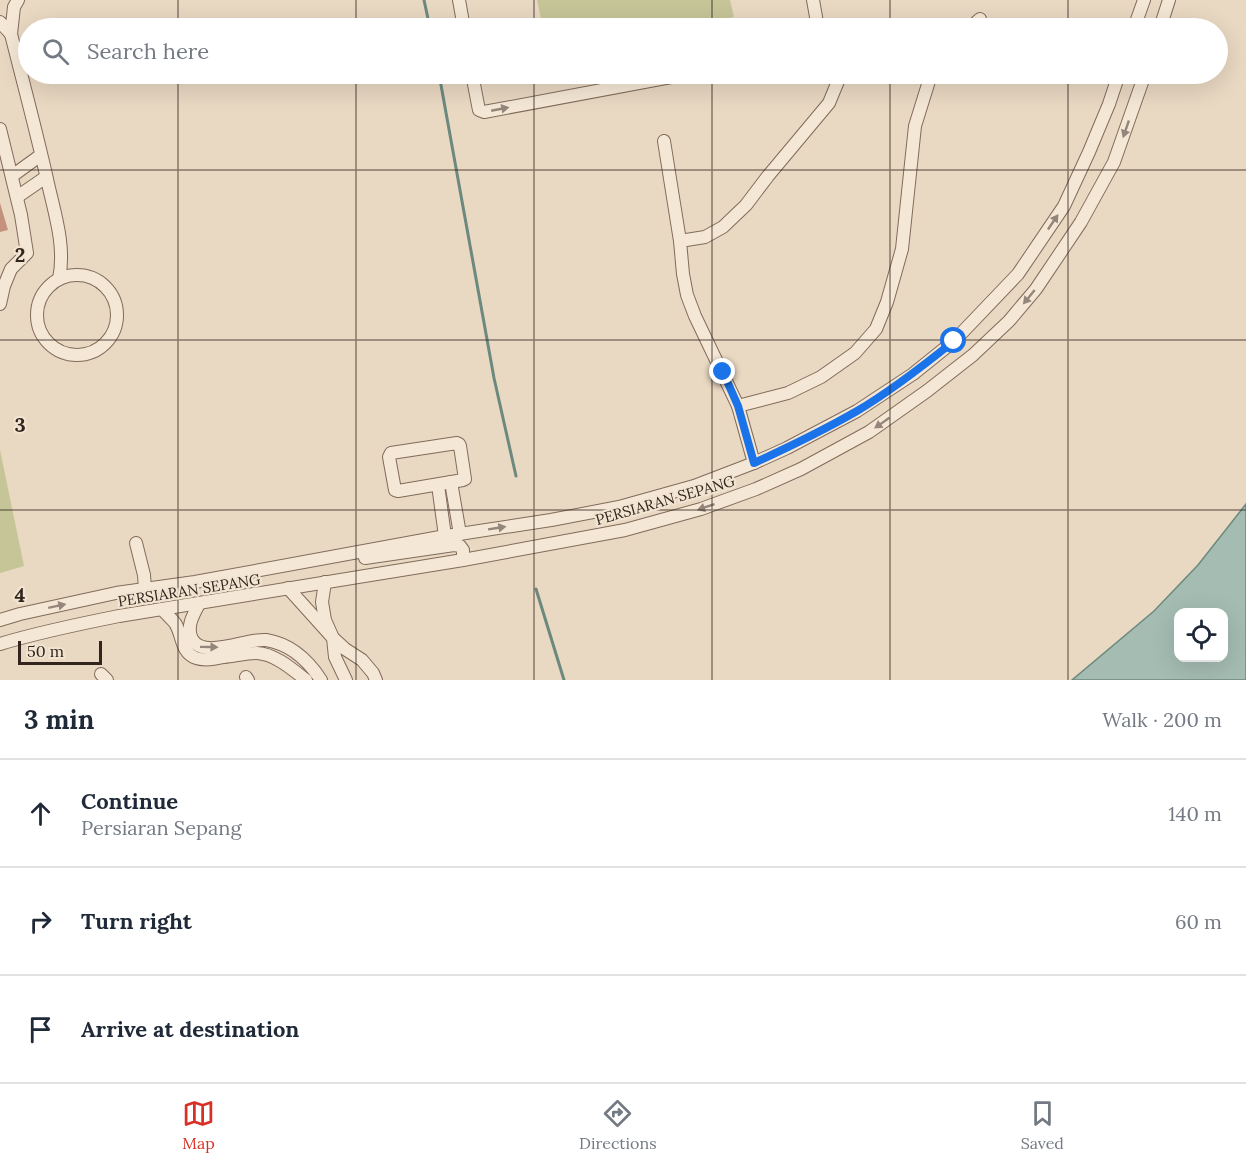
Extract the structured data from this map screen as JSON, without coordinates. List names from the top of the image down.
{
  "streets": {
    "street": ["PERSIARAN SEPANG"]
  },
  "scale_bar": "50 m",
  "page": {
    "search": "Search here",
    "scale": "50 m",
    "heading": ["3 min", "Walk · 200 m"],
    "list": [
      ["Continue", "Persiaran Sepang", "140 m"],
      ["Turn right", "60 m"],
      "Arrive at destination"
    ],
    "nav": ["Map", "Directions", "Saved"]
  },
  "grid": {
    "rows": ["2", "3", "4"]
  }
}
